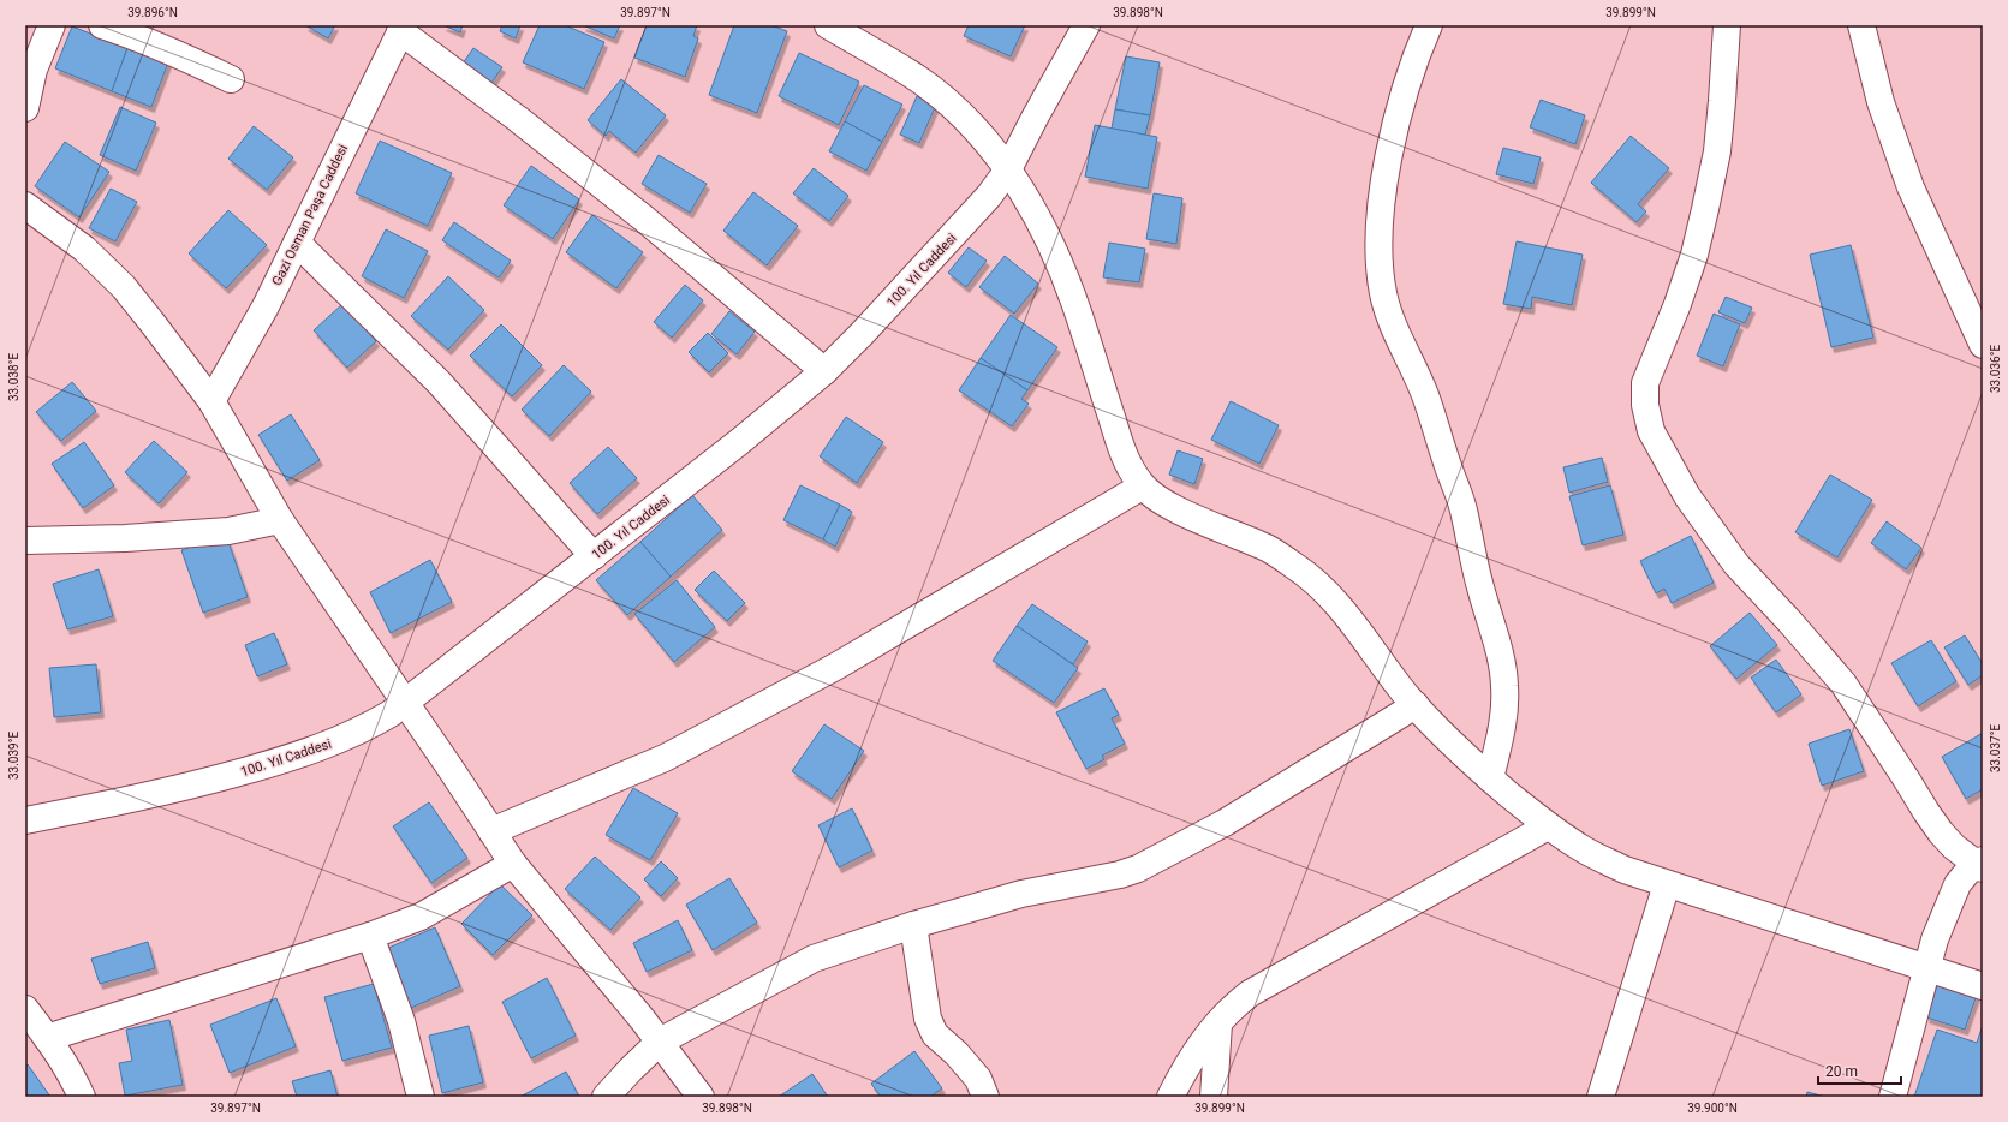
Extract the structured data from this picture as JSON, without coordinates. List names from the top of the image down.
{
  "streets": {
    "street": ["Gazi Osman Paşa Caddesi", "100. Yıl Caddesi"]
  },
  "scale_bar": "20 m",
  "coordinates": [
    "39.896°N",
    "39.897°N",
    "39.898°N",
    "39.899°N",
    "33.036°E",
    "33.038°E",
    "33.037°E",
    "33.039°E",
    "39.900°N"
  ]
}
